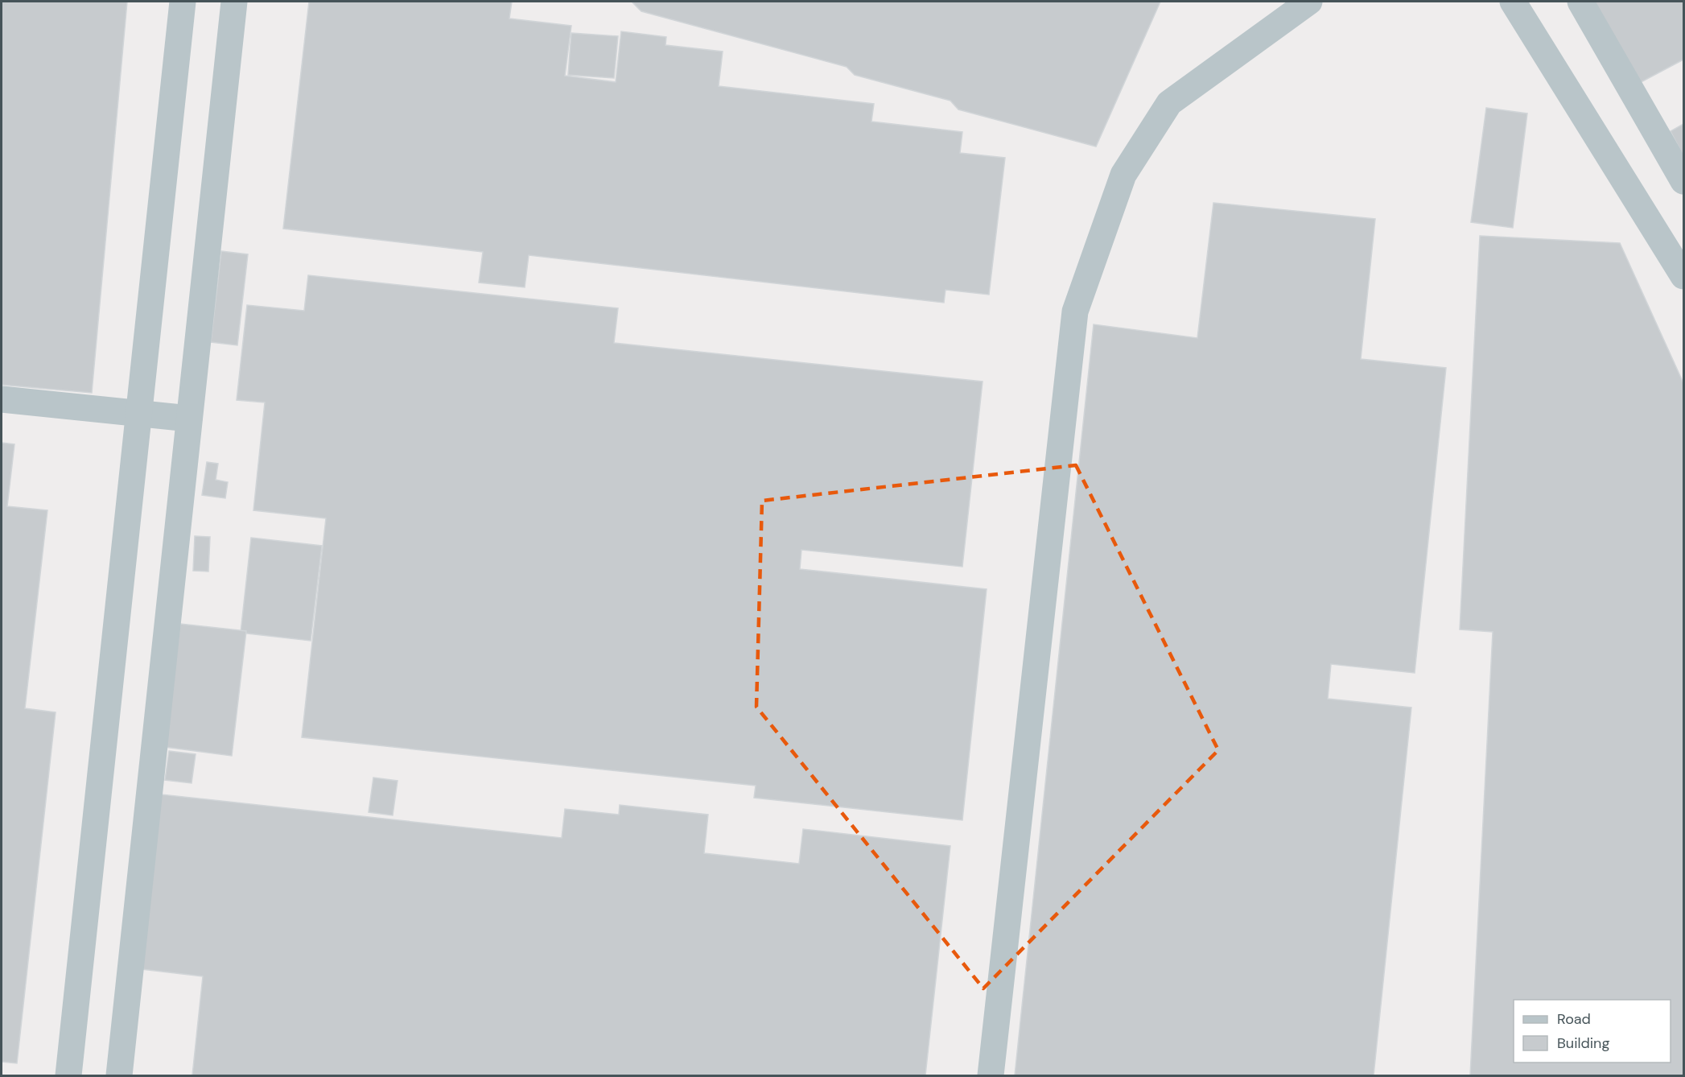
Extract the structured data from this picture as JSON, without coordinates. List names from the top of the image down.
{
  "legend": ["Road", "Building"]
}
